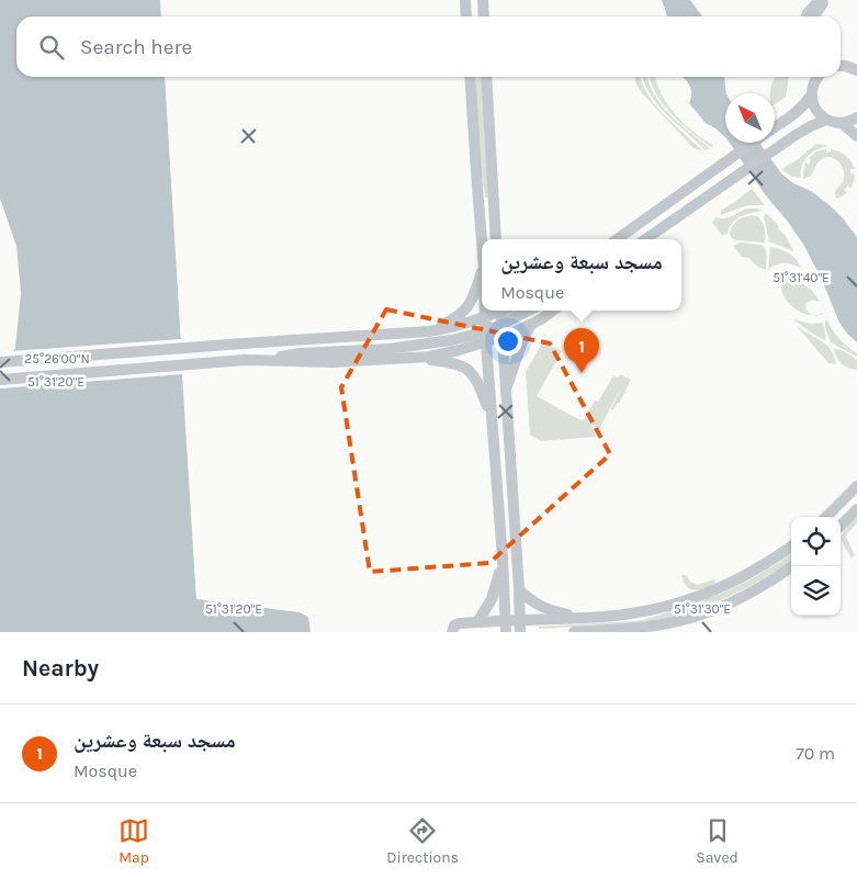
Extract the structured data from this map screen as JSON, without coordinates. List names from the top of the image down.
{
  "north": "top left",
  "page": {
    "search": "Search here",
    "popup": ["مسجد سبعة وعشرين", "Mosque"],
    "pins": "1",
    "heading": "Nearby",
    "list": [
      {
        "mark": "1",
        "name": "مسجد سبعة وعشرين",
        "note": "Mosque",
        "value": "70 m"
      }
    ],
    "nav": ["Map", "Directions", "Saved"]
  },
  "coordinates": [
    "51°31'40\"E",
    "25°26'00\"N",
    "51°31'20\"E",
    "51°31'30\"E"
  ]
}
